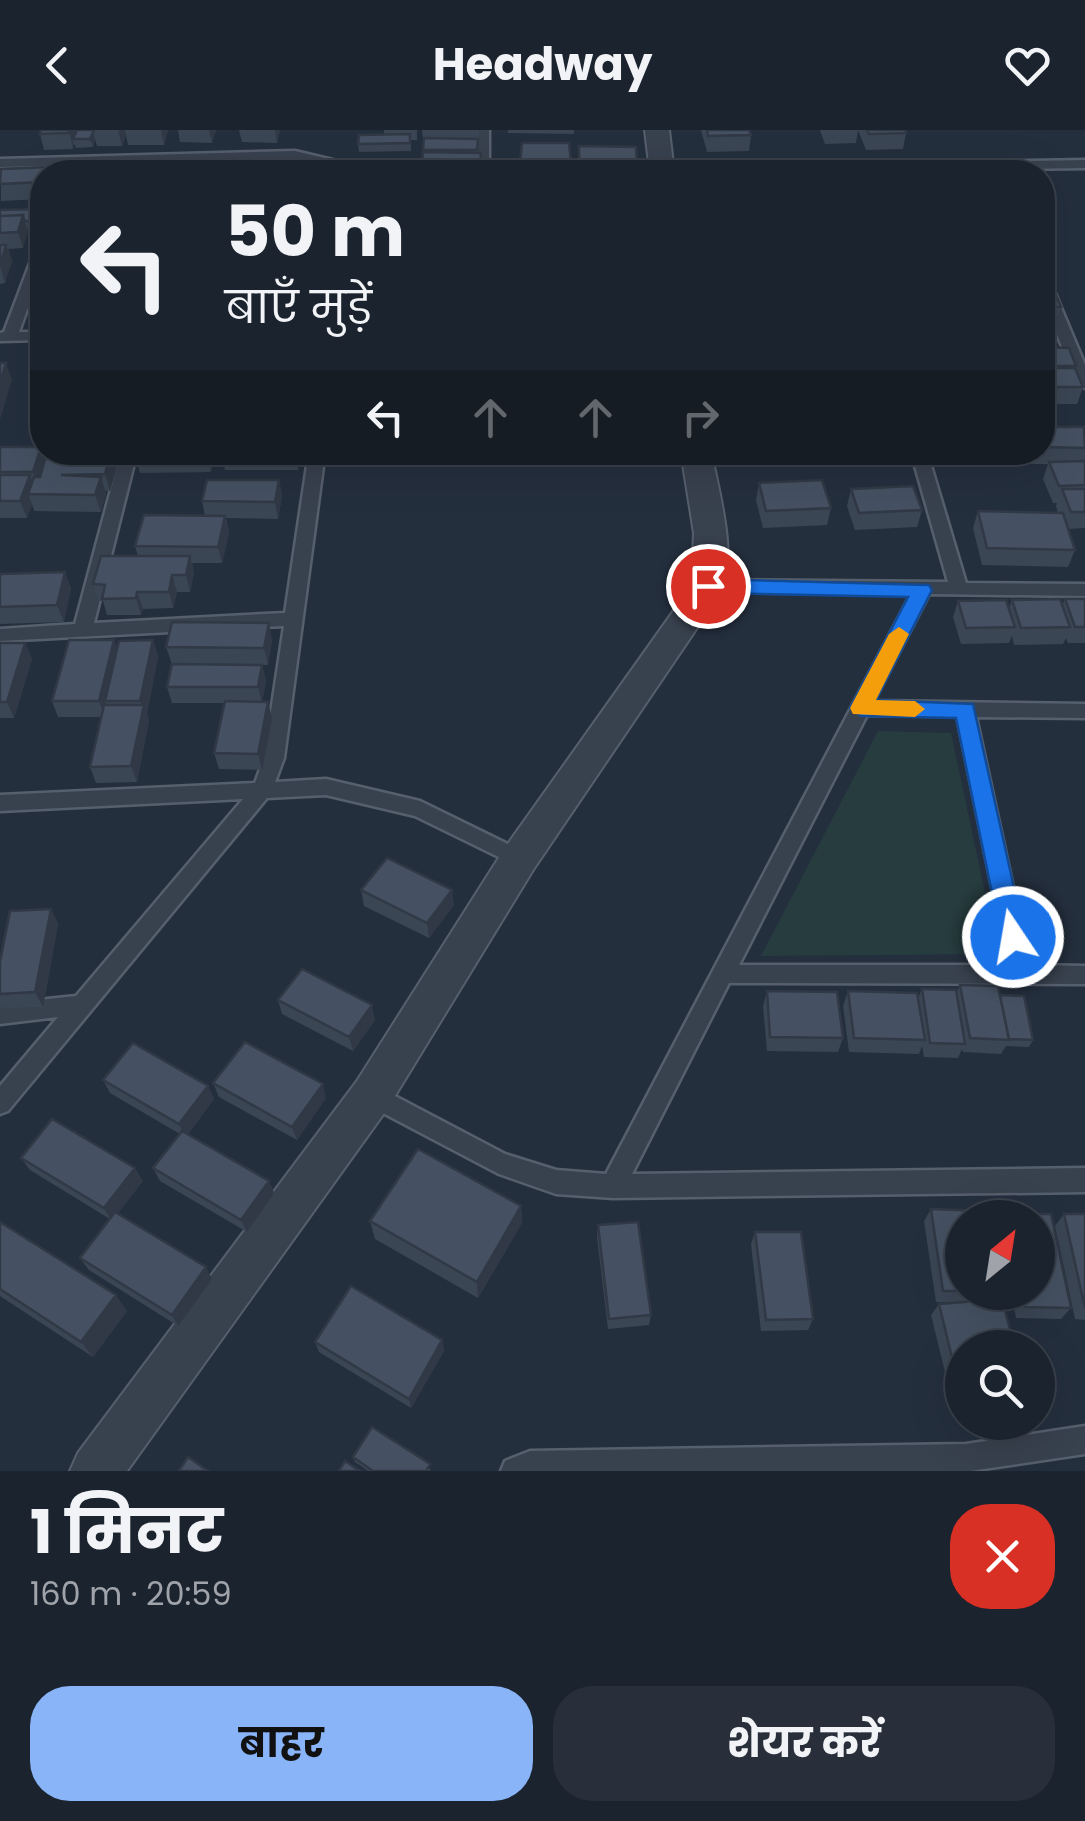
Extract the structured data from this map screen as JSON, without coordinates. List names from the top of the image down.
{
  "north": "top right",
  "page": {
    "header": "Headway",
    "turn": ["50 m", "बाएँ मुड़ें"],
    "heading": ["1 मिनट", "160 m · 20:59"],
    "buttons": ["बाहर", "शेयर करें"]
  }
}
